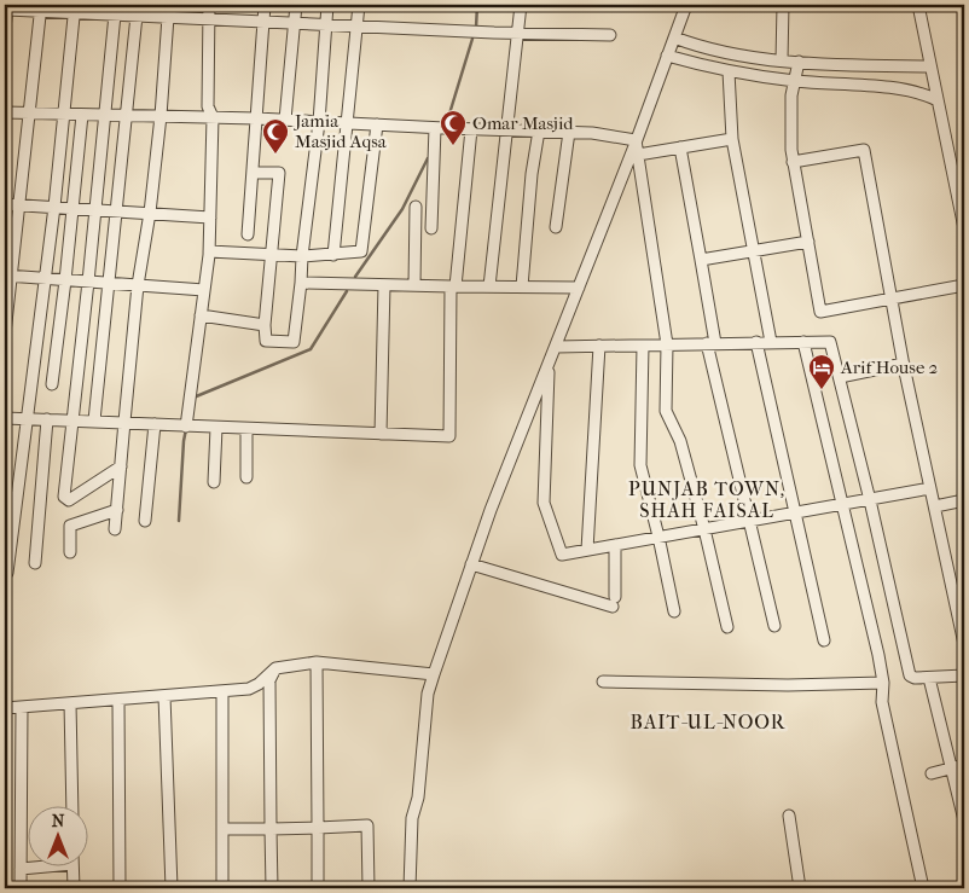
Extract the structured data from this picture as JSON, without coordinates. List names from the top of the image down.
{
  "districts": ["PUNJAB TOWN, SHAH FAISAL", "BAIT-UL-NOOR"],
  "places": {
    "mosque": ["Omar Masjid", "Jamia Masjid Aqsa"],
    "hotel": ["Arif House 2"]
  },
  "north": "top"
}
